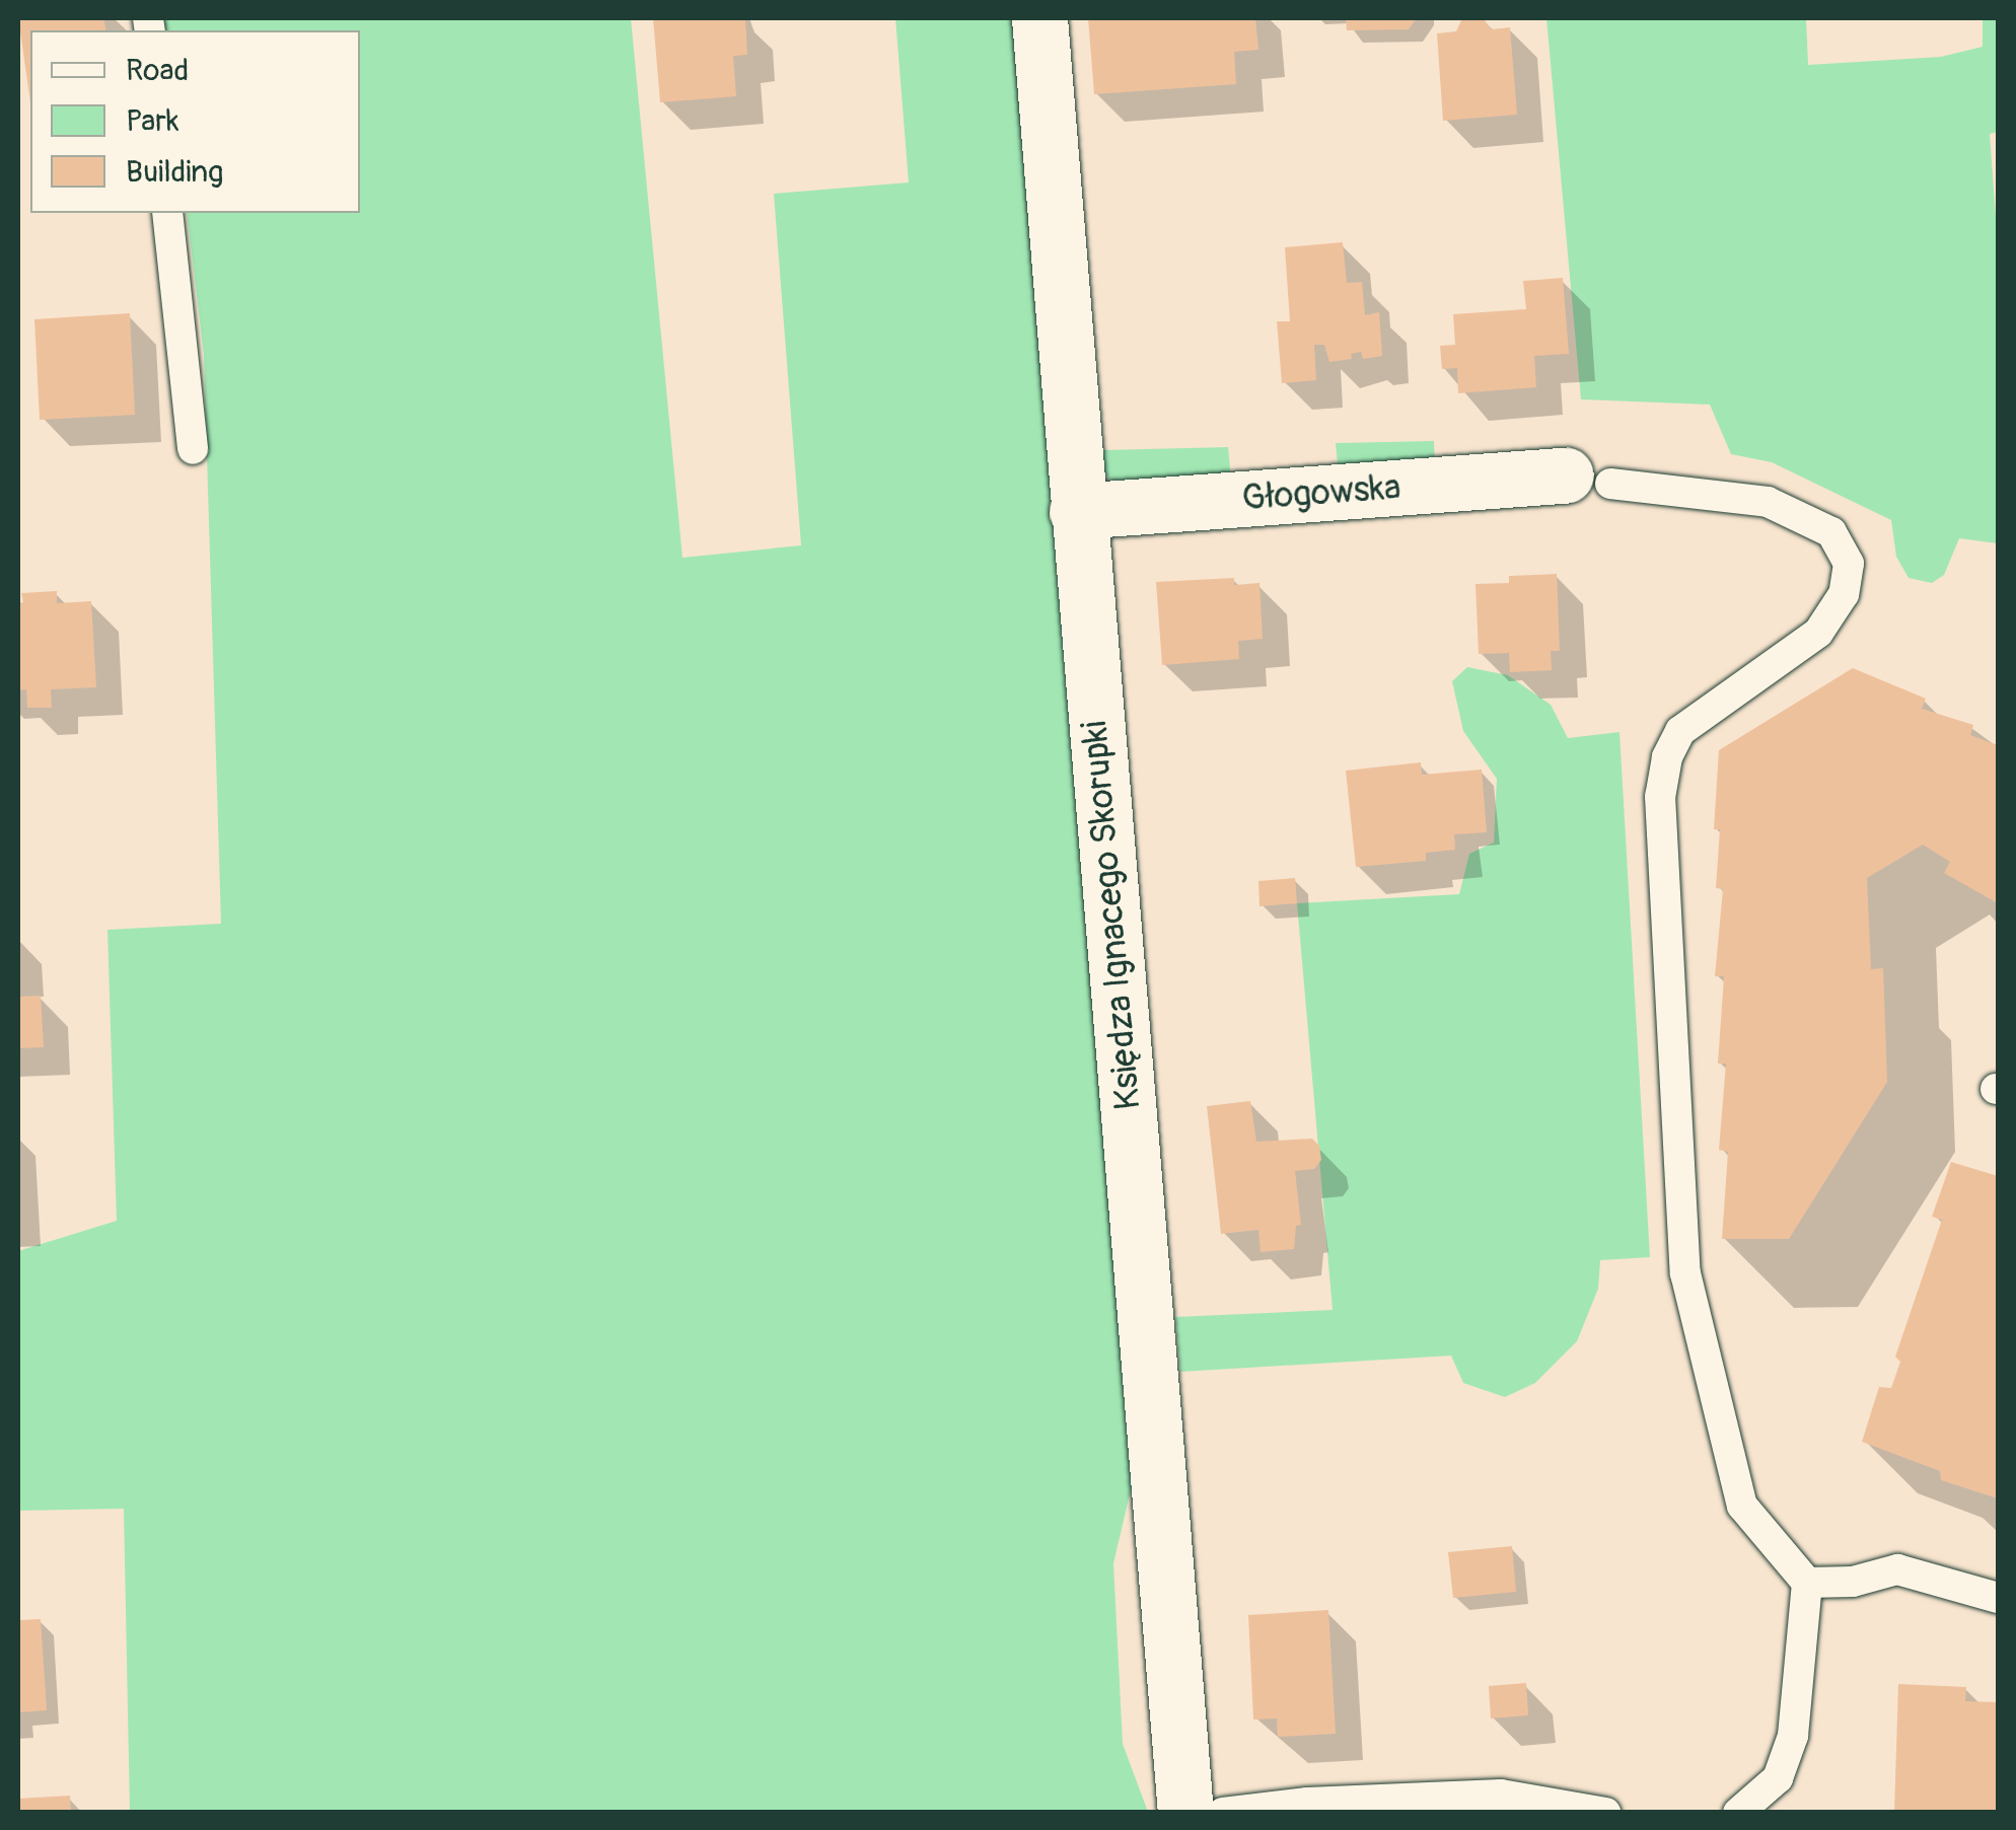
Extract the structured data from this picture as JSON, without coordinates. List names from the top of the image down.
{
  "streets": {
    "street": ["Głogowska", "Księdza Ignacego Skorupki"]
  },
  "crossings": [
    ["Głogowska", "Księdza Ignacego Skorupki"]
  ],
  "legend": ["Road", "Park", "Building"]
}
